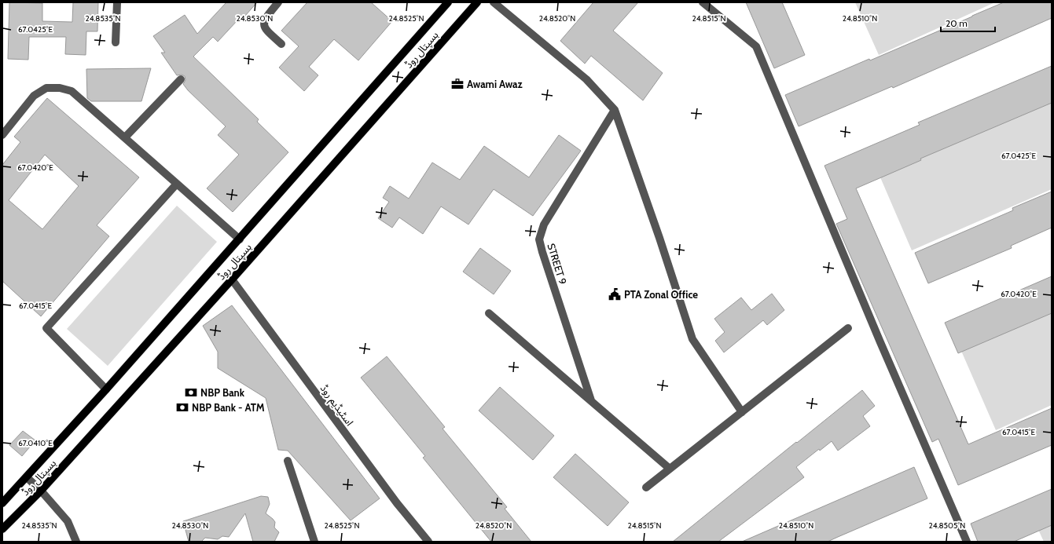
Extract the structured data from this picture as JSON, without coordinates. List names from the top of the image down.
{
  "streets": {
    "main road": ["ہسپتال روڈ"],
    "street": ["STREET 9", "اسٹیڈیم روڈ"]
  },
  "crossings": [
    ["ہسپتال روڈ", "اسٹیڈیم روڈ"]
  ],
  "places": {
    "office": ["Awami Awaz"],
    "public building": ["PTA Zonal Office"],
    "bank": ["NBP Bank", "NBP Bank - ATM"]
  },
  "scale_bar": "20 m",
  "coordinates": [
    "24.8535°N",
    "24.8530°N",
    "24.8525°N",
    "24.8520°N",
    "24.8515°N",
    "24.8510°N",
    "67.0425°E",
    "67.0420°E",
    "67.0415°E",
    "67.0410°E",
    "24.8505°N"
  ]
}
